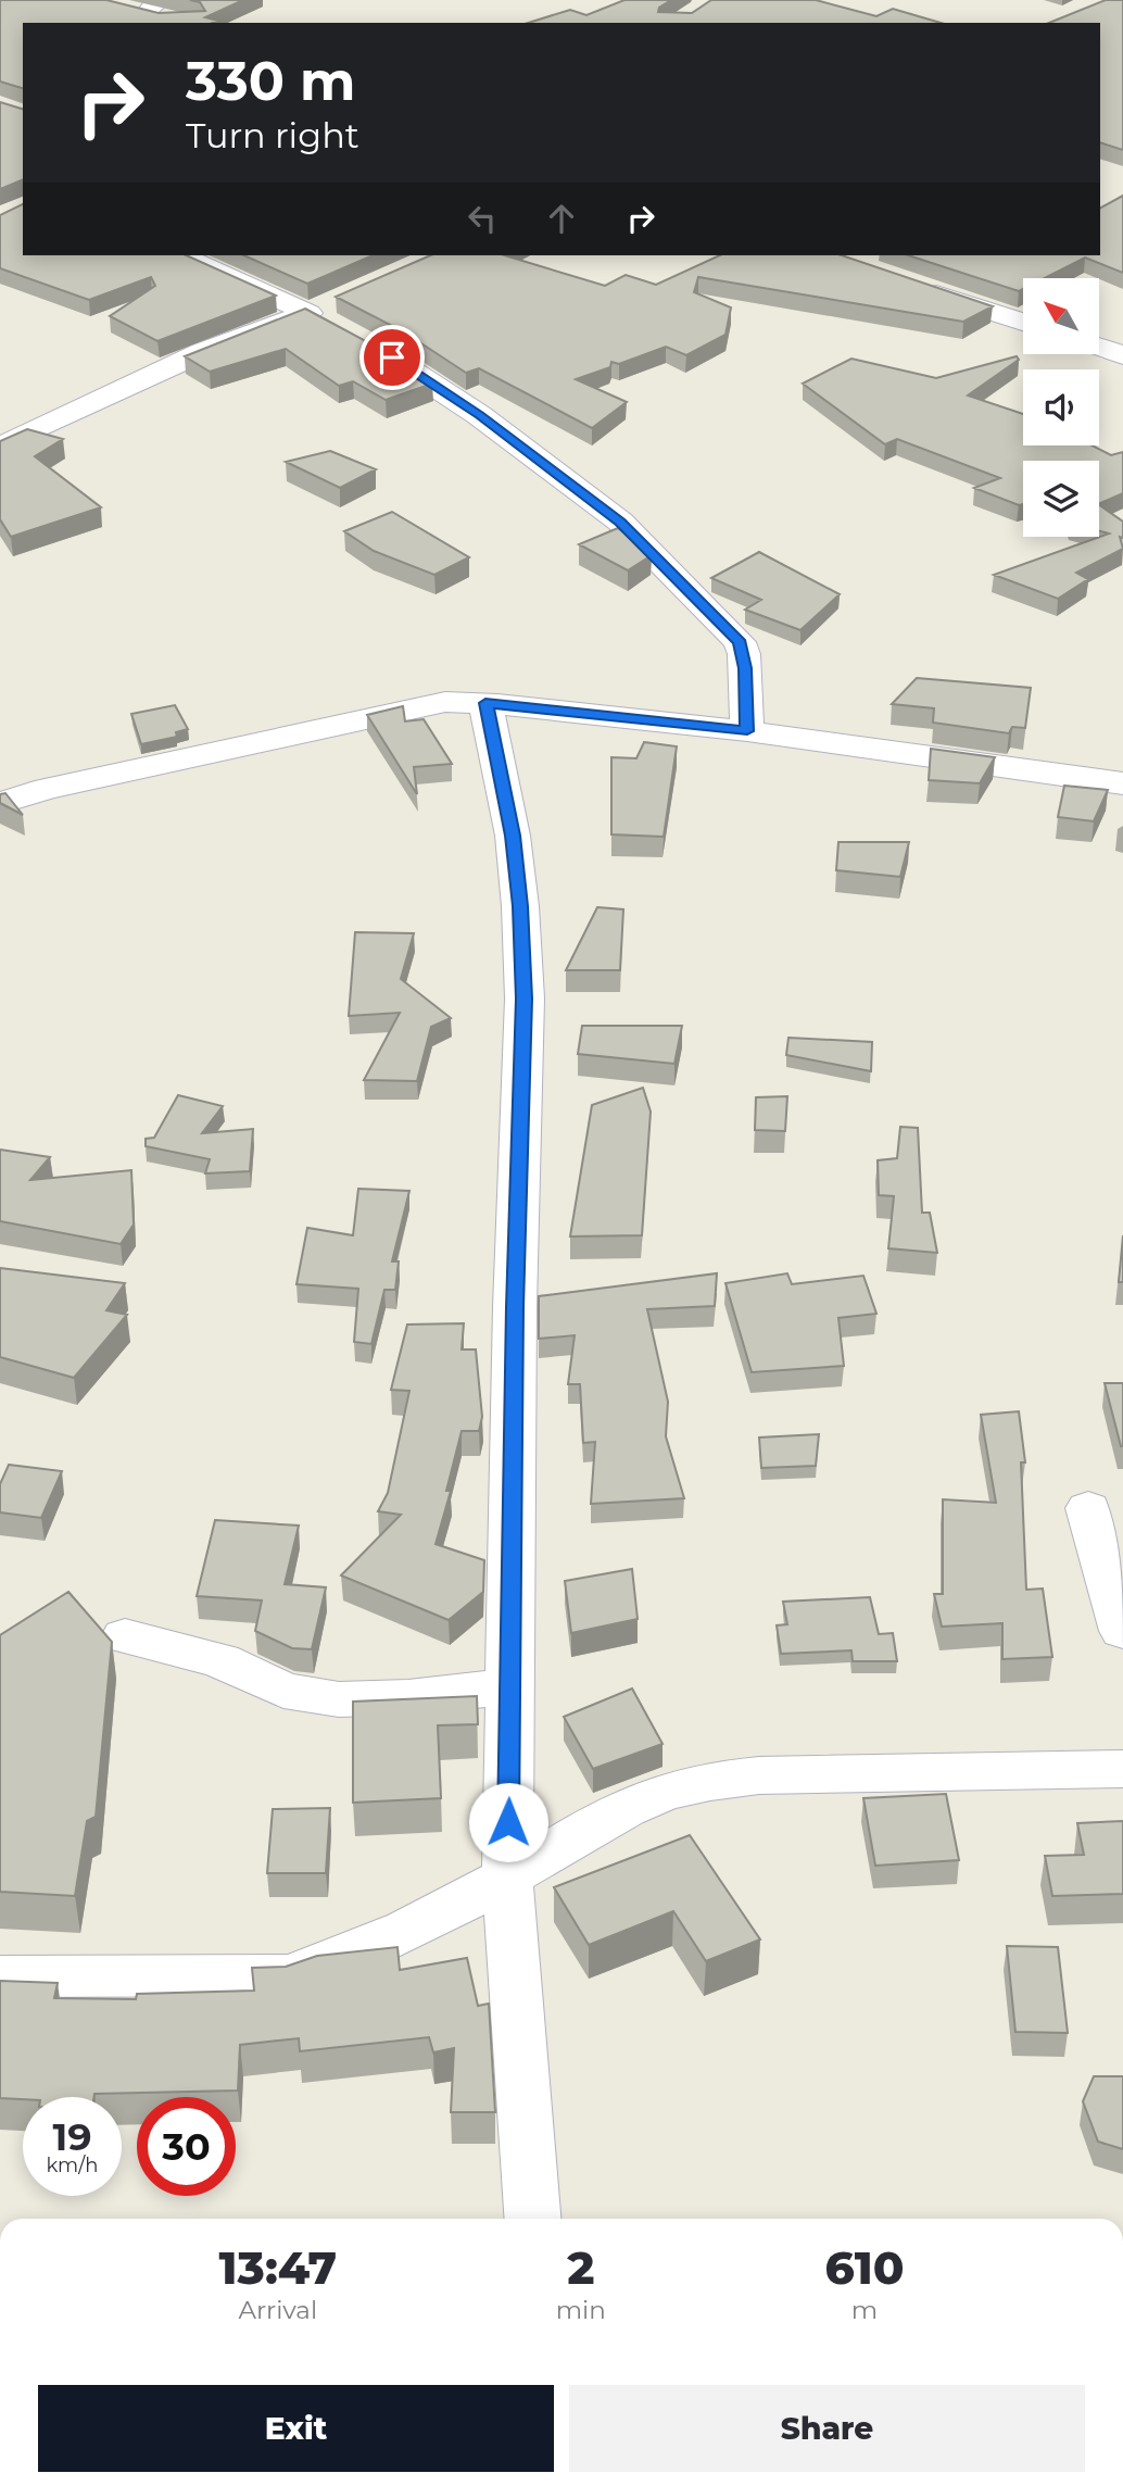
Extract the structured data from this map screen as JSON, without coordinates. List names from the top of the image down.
{
  "north": "top left",
  "page": {
    "turn": ["330 m", "Turn right"],
    "speed": "19 km/h",
    "limit": "30",
    "eta": [
      "13:47",
      "Arrival",
      "2",
      "min",
      "610",
      "m"
    ],
    "buttons": ["Exit", "Share"]
  }
}
